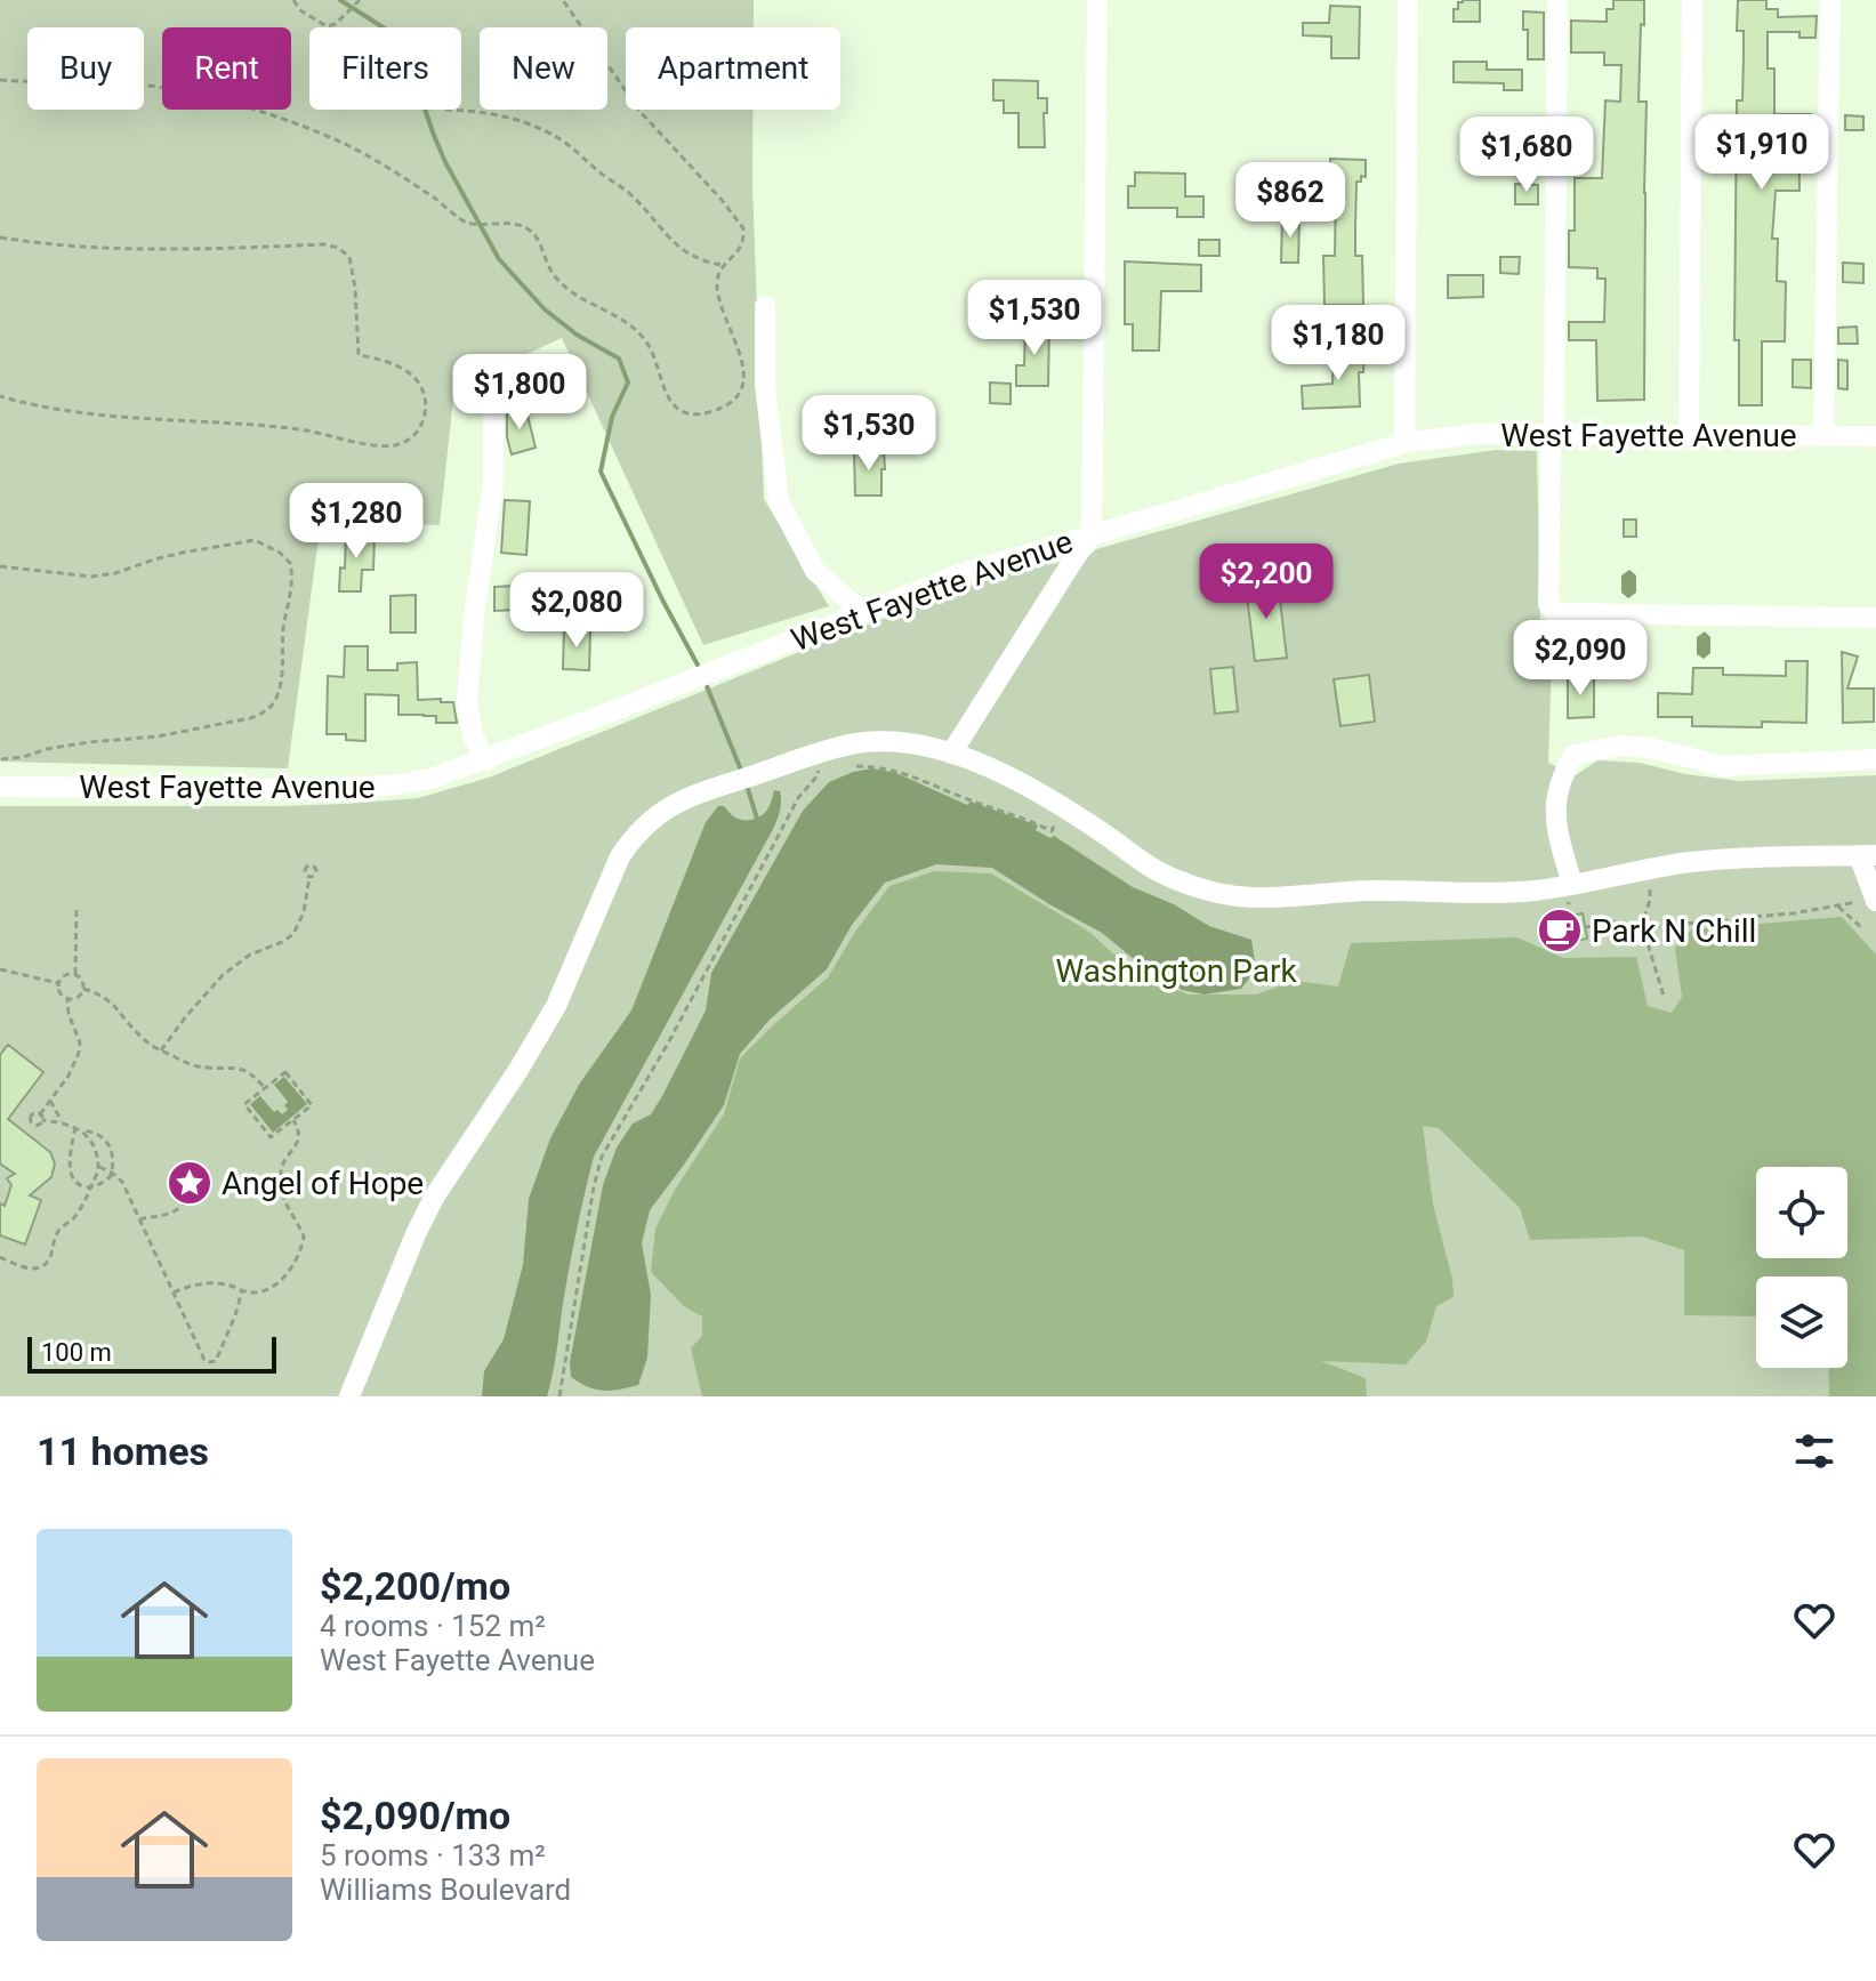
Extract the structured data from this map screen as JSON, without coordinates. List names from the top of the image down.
{
  "streets": {
    "street": ["West Fayette Avenue"]
  },
  "parks": ["Washington Park"],
  "places": {
    "cafe": ["Park N Chill"],
    "place": ["Angel of Hope"]
  },
  "scale_bar": "100 m",
  "page": {
    "chip": [
      "Buy",
      "Rent",
      "Filters",
      "New",
      "Apartment"
    ],
    "price": [
      "$1,910",
      "$1,680",
      "$862",
      "$1,530",
      "$1,180",
      "$1,800",
      "$1,530",
      "$1,280",
      "$2,200",
      "$2,080",
      "$2,090"
    ],
    "scale": "100 m",
    "heading": "11 homes",
    "list": [
      {
        "name": "$2,200/mo",
        "note": "4 rooms · 152 m² · West Fayette Avenue"
      },
      {
        "name": "$2,090/mo",
        "note": "5 rooms · 133 m² · Williams Boulevard"
      }
    ]
  }
}
